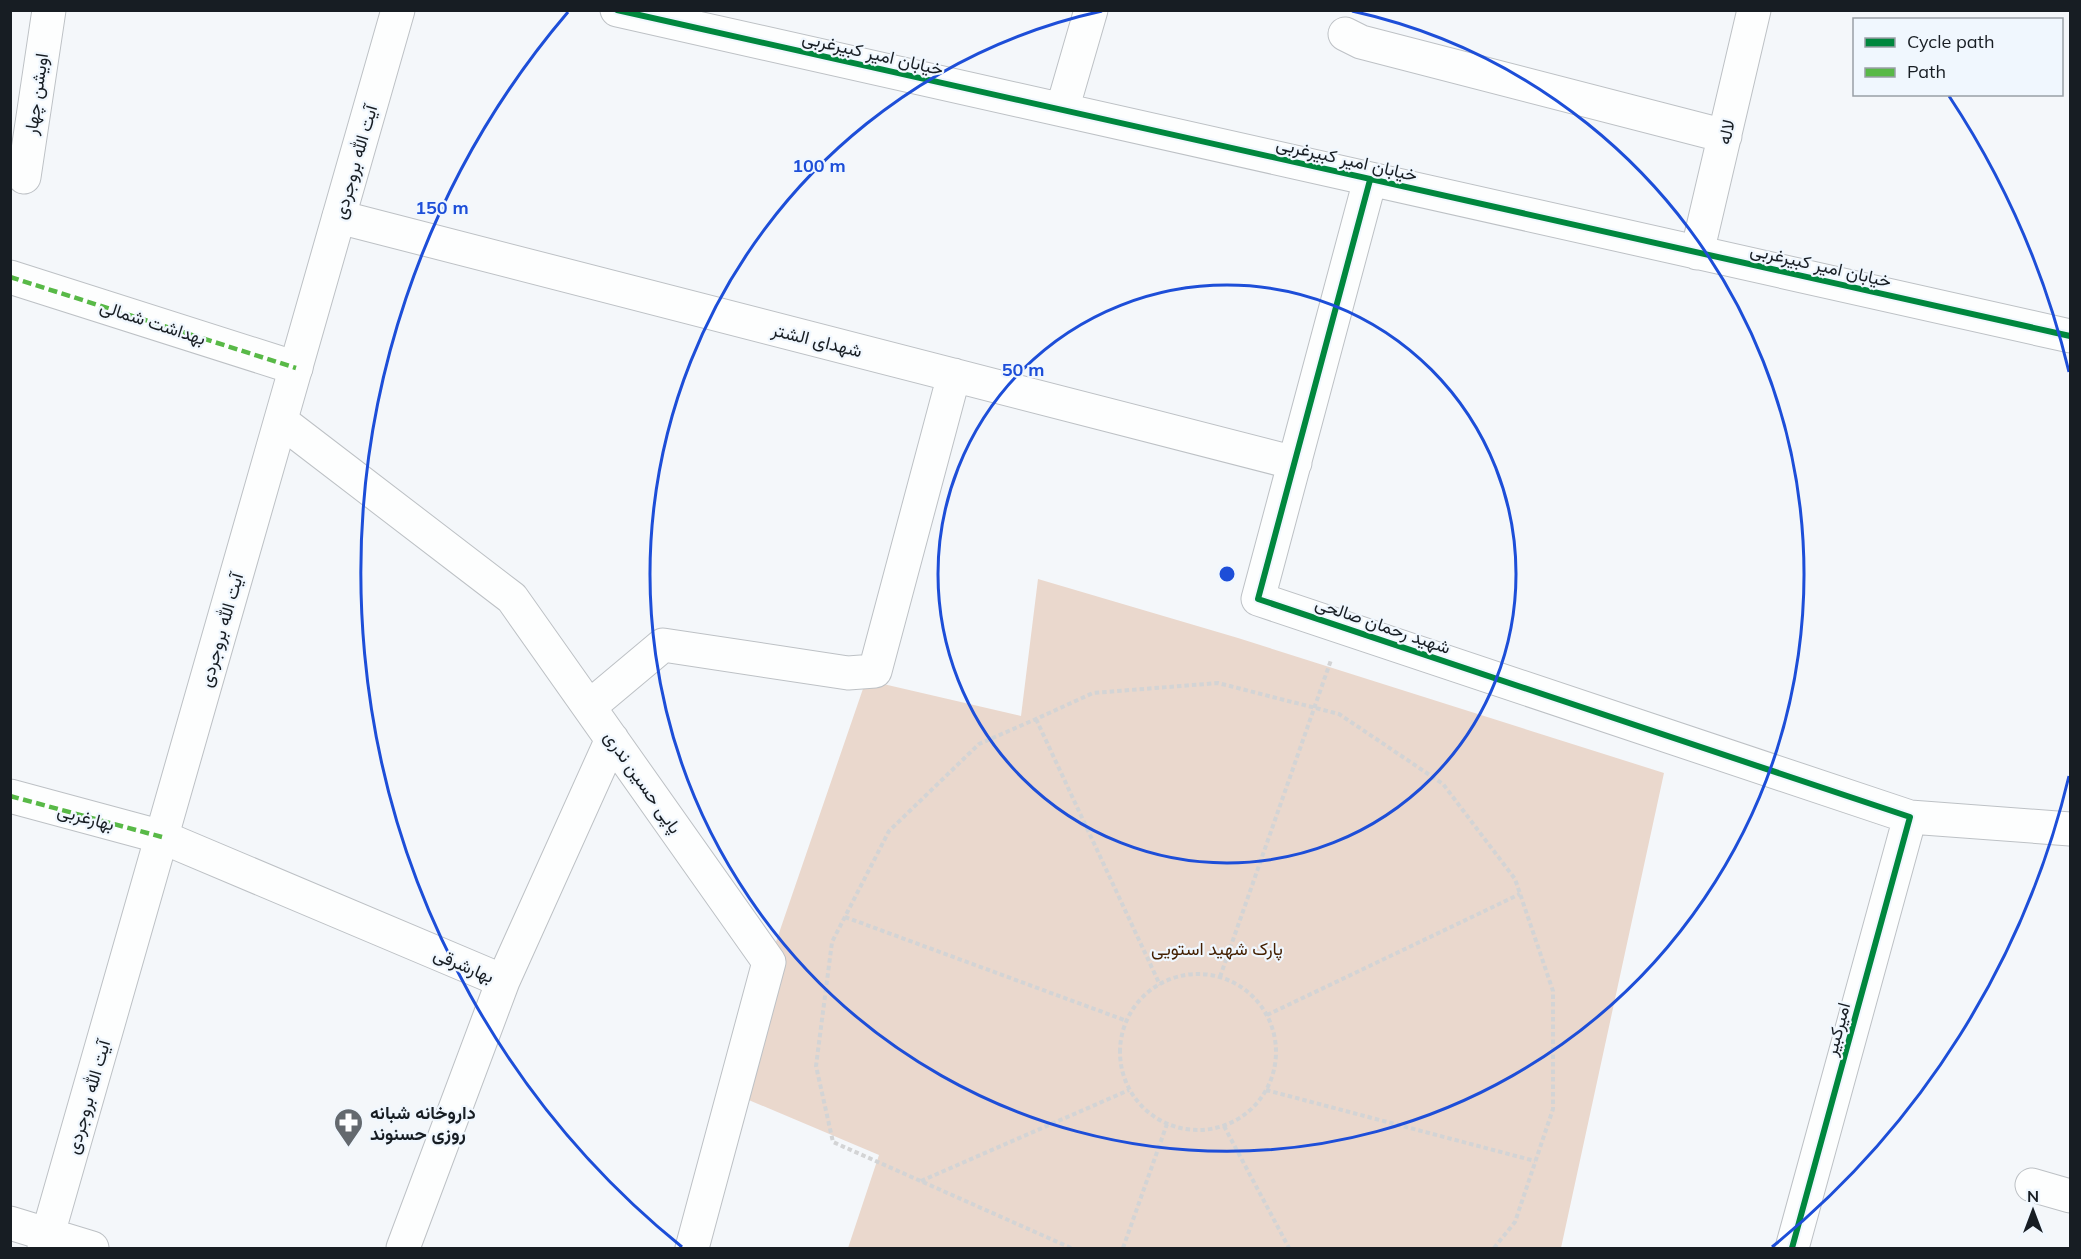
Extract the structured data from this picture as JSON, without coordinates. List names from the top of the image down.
{
  "streets": {
    "street": [
      "خیابان امیر کبیرغربی",
      "اویشن چهار",
      "لاله",
      "آیت الله بروجردی",
      "بهداشت شمالی",
      "شهدای الشتر",
      "شهید رحمان صالحی",
      "پاپی حسین ندری",
      "بهارغربی",
      "بهارشرقی",
      "امیرکبیر"
    ]
  },
  "crossings": [
    ["خیابان امیر کبیرغربی", "لاله"],
    ["خیابان امیر کبیرغربی", "شهید رحمان صالحی"],
    ["آیت الله بروجردی", "بهداشت شمالی"],
    ["آیت الله بروجردی", "شهدای الشتر"],
    ["آیت الله بروجردی", "پاپی حسین ندری"],
    ["آیت الله بروجردی", "بهارغربی"],
    ["آیت الله بروجردی", "بهارشرقی"],
    ["شهدای الشتر", "شهید رحمان صالحی"],
    ["شهید رحمان صالحی", "امیرکبیر"],
    ["بهارغربی", "بهارشرقی"]
  ],
  "parks": ["پارک شهید استویی"],
  "places": {
    "pharmacy": ["داروخانه شبانه روزی حسنوند"]
  },
  "legend": ["Cycle path", "Path"],
  "north": "top",
  "rings": ["100 m", "150 m", "50 m"]
}
